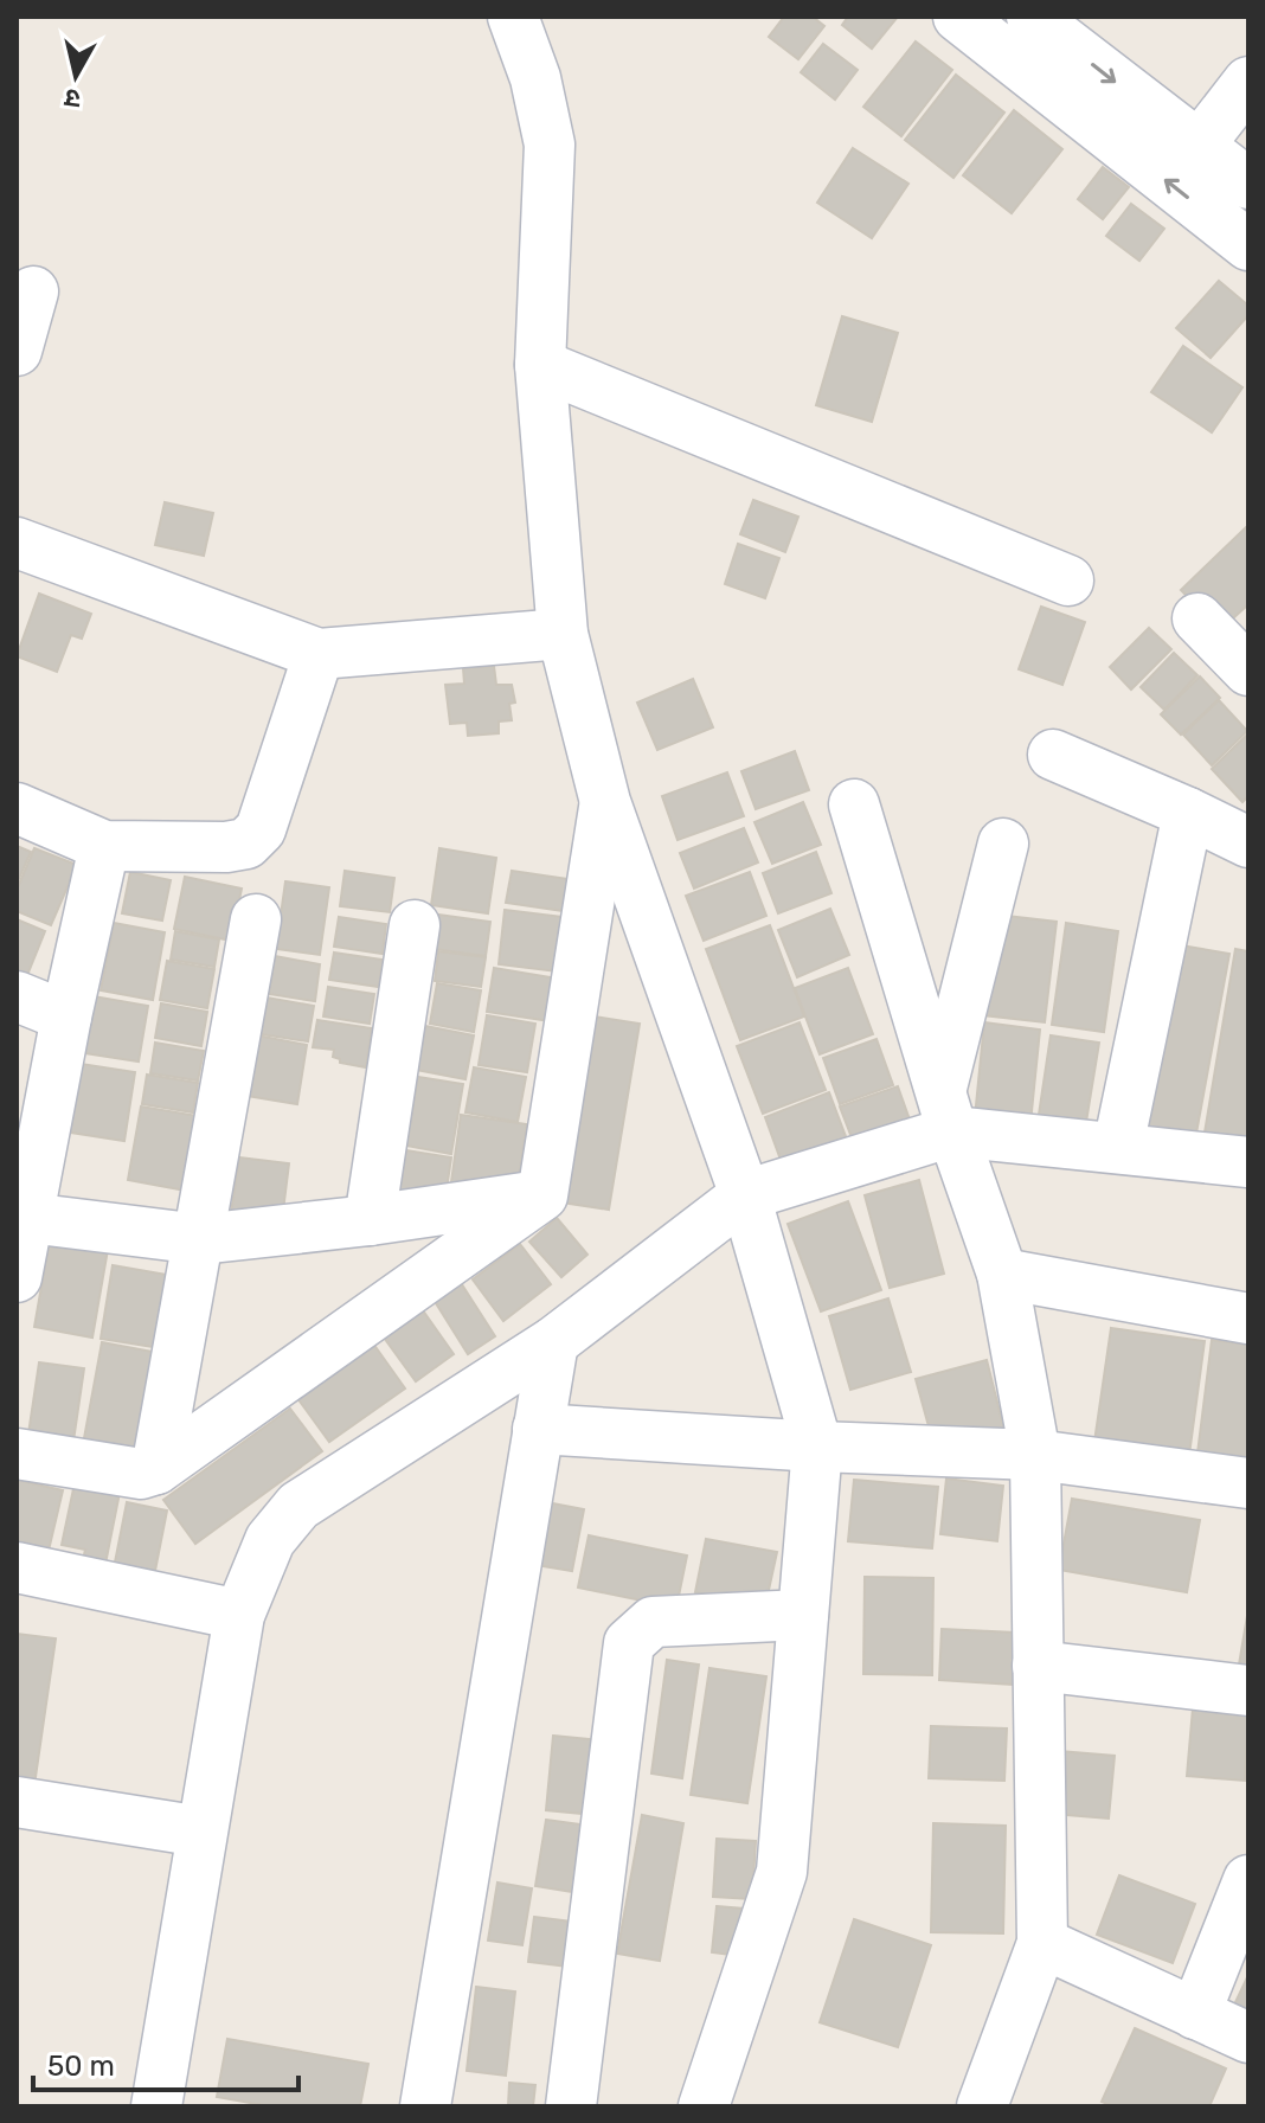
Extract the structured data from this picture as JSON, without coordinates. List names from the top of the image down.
{
  "scale_bar": "50 m",
  "north": "bottom"
}
